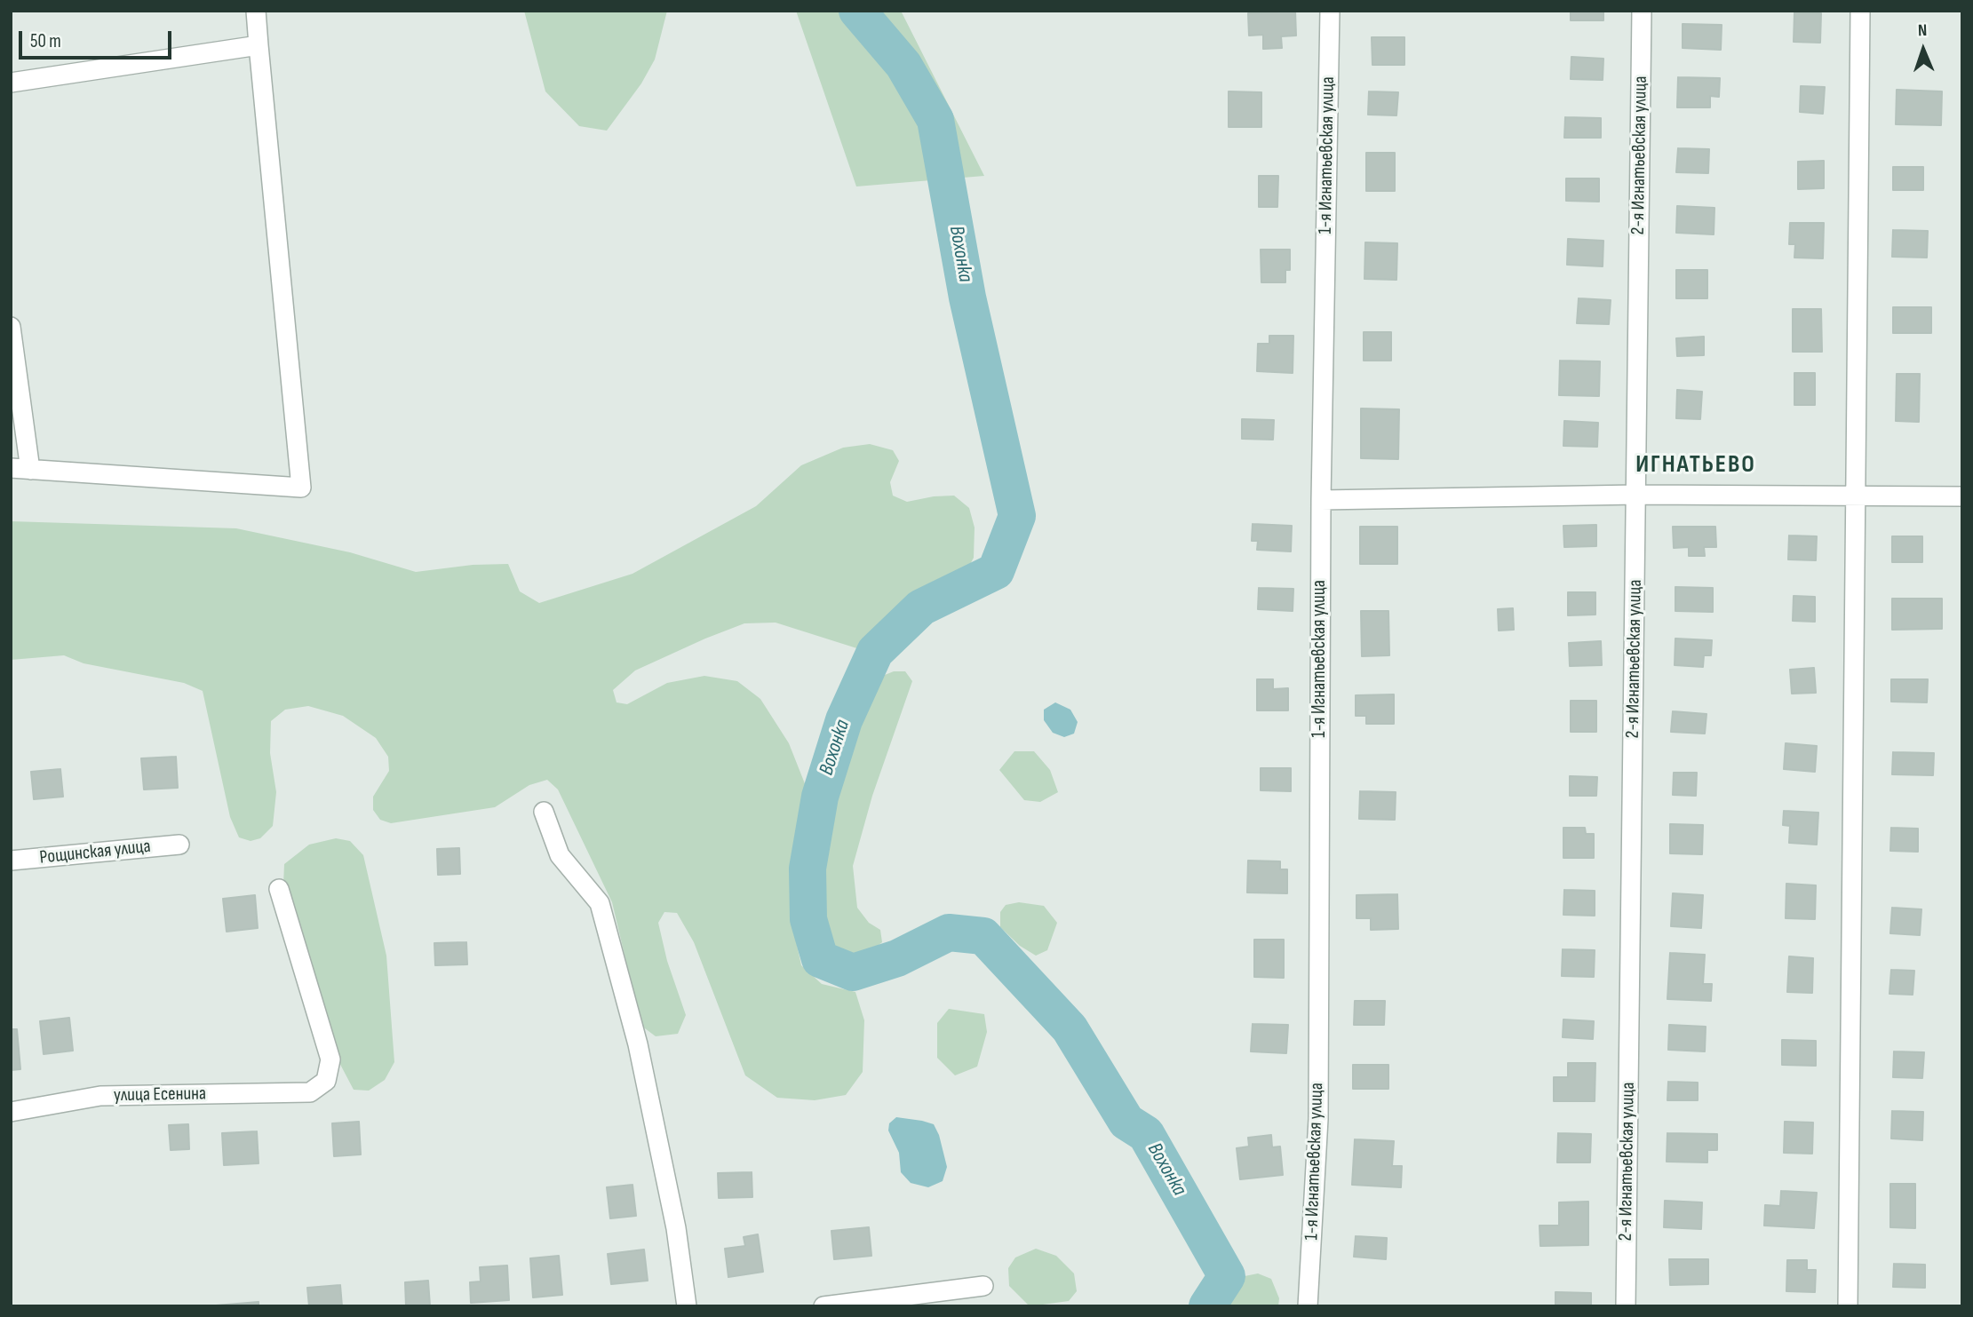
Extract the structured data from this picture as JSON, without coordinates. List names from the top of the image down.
{
  "streets": {
    "street": [
      "1-я Игнатьевская улица",
      "2-я Игнатьевская улица",
      "Рощинская улица",
      "улица Есенина"
    ]
  },
  "districts": ["ИГНАТЬЕВО"],
  "water": ["Вохонка"],
  "scale_bar": "50 m",
  "north": "top"
}
